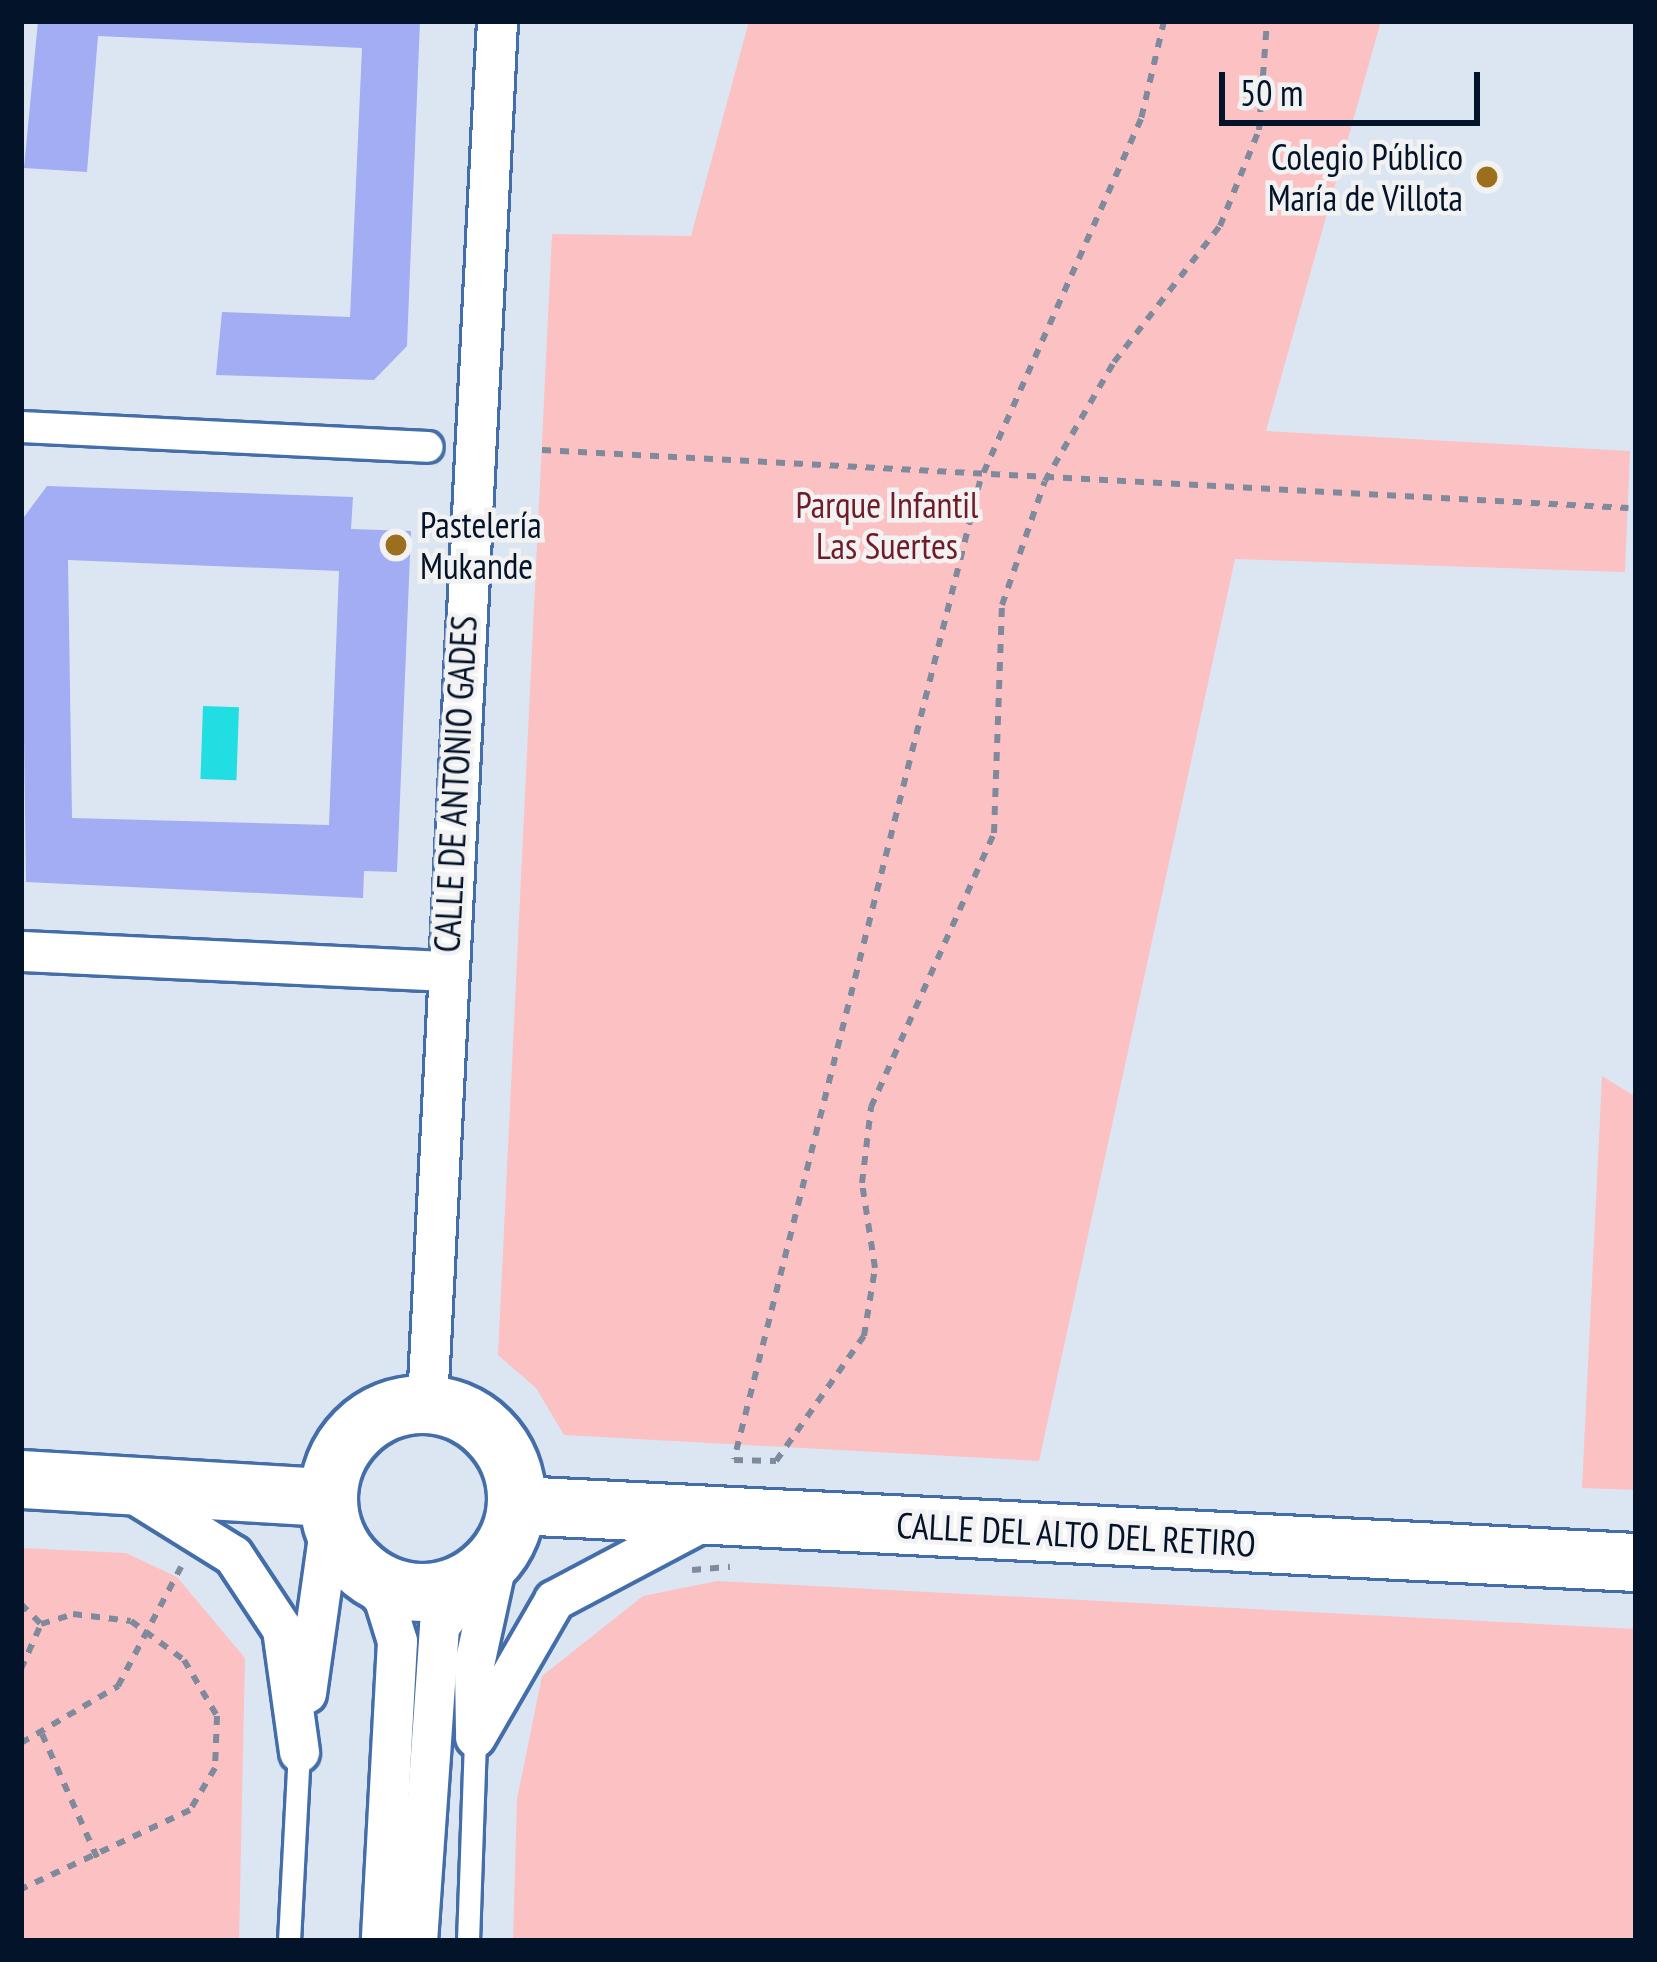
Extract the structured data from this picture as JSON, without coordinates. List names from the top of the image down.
{
  "streets": {
    "main road": ["CALLE DEL ALTO DEL RETIRO"],
    "street": ["CALLE DE ANTONIO GADES"]
  },
  "crossings": [
    ["CALLE DE ANTONIO GADES", "CALLE DEL ALTO DEL RETIRO"]
  ],
  "parks": ["Parque Infantil Las Suertes"],
  "places": ["Colegio Público María de Villota", "Pastelería Mukande"],
  "scale_bar": "50 m"
}
